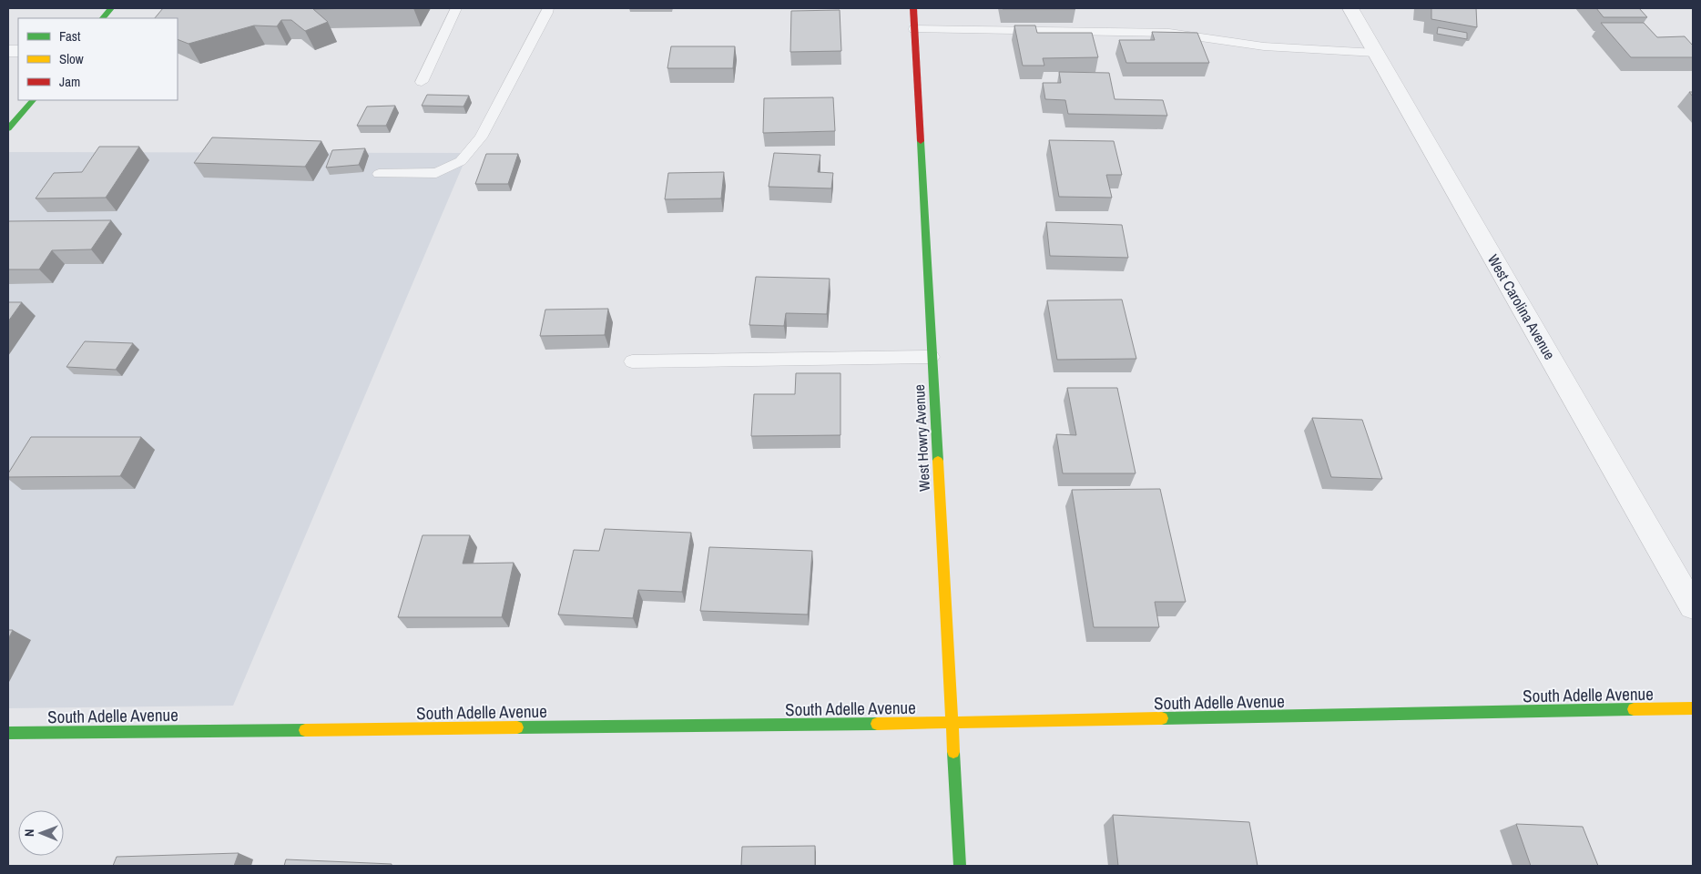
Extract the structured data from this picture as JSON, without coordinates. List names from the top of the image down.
{
  "streets": {
    "street": ["West Carolina Avenue", "West Howry Avenue", "South Adelle Avenue"]
  },
  "crossings": [
    ["West Howry Avenue", "South Adelle Avenue"]
  ],
  "legend": ["Fast", "Slow", "Jam"],
  "north": "left"
}
